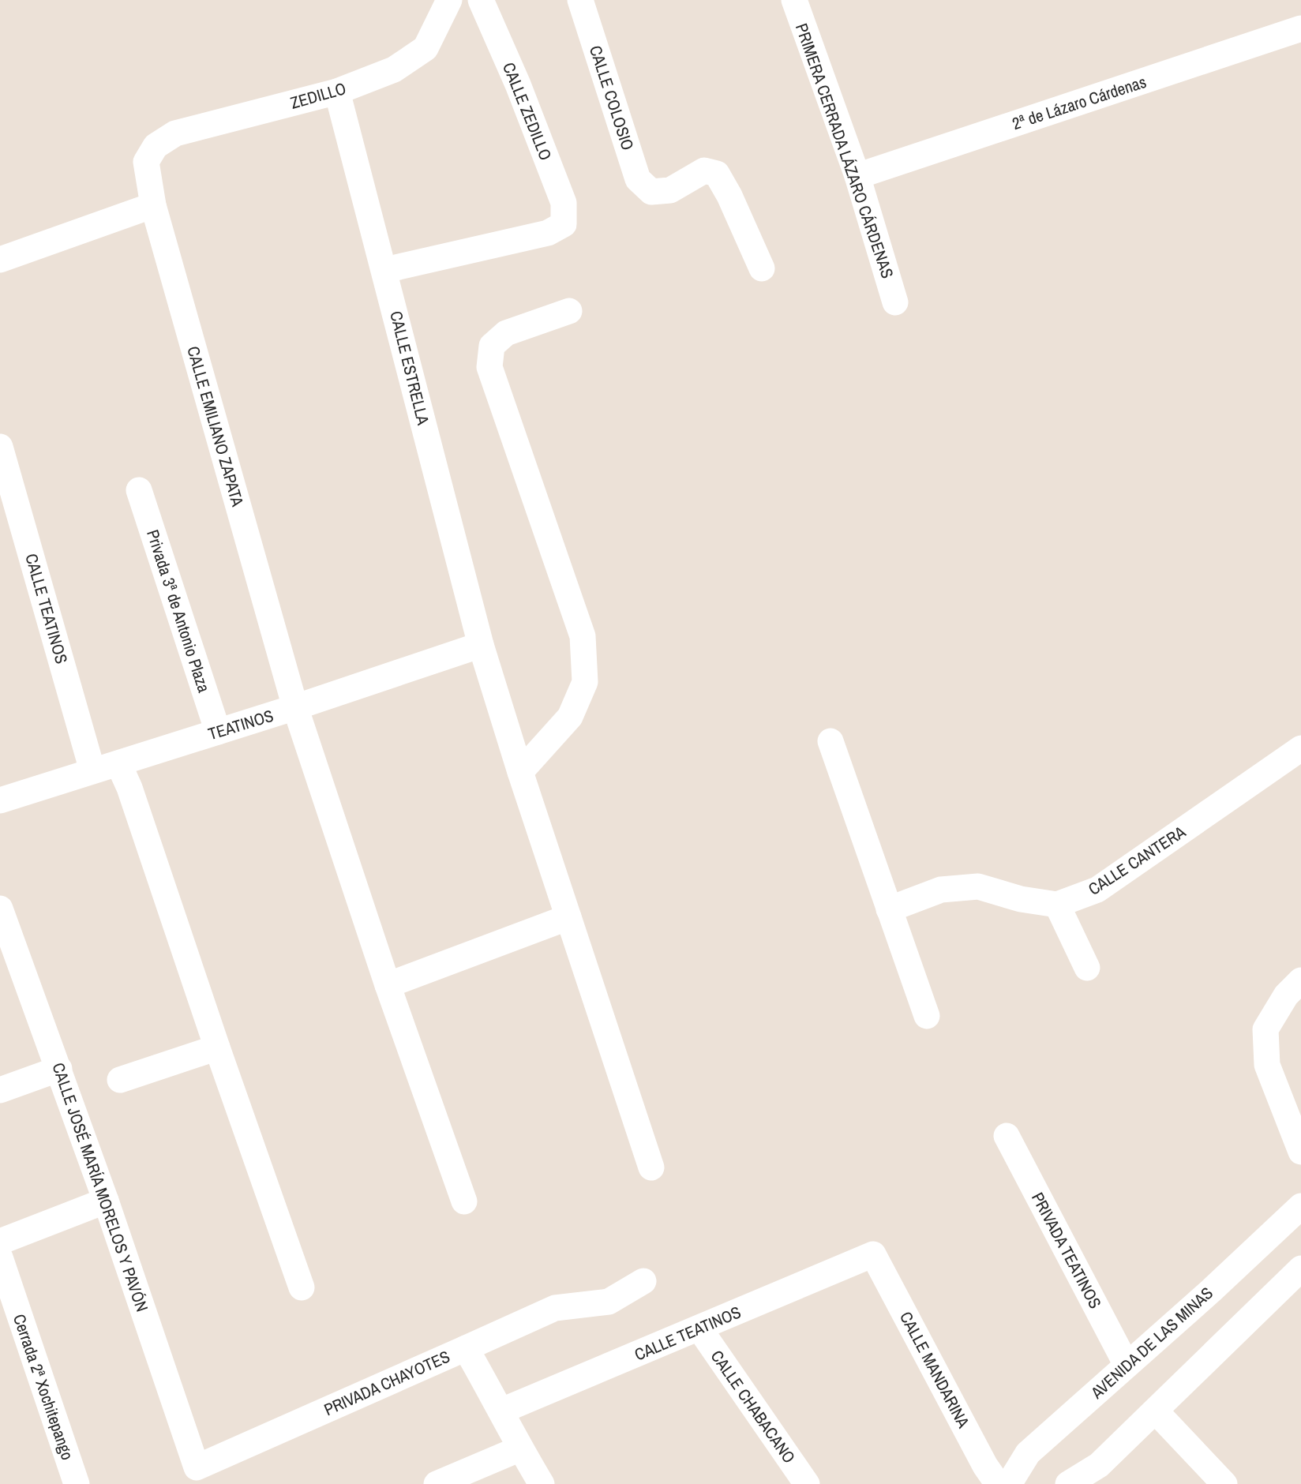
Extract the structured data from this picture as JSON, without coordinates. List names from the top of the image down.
{
  "streets": {
    "street": [
      "ZEDILLO",
      "CALLE COLOSIO",
      "2ª de Lázaro Cárdenas",
      "CALLE ZEDILLO",
      "PRIMERA CERRADA LÁZARO CÁRDENAS",
      "CALLE ESTRELLA",
      "CALLE EMILIANO ZAPATA",
      "CALLE TEATINOS",
      "Privada 3ª de Antonio Plaza",
      "TEATINOS",
      "CALLE CANTERA",
      "CALLE JOSÉ MARÍA MORELOS Y PAVÓN",
      "PRIVADA TEATINOS",
      "AVENIDA DE LAS MINAS",
      "CALLE MANDARINA",
      "PRIVADA CHAYOTES",
      "Cerrada 2ª Xochitepango",
      "CALLE CHABACANO"
    ]
  },
  "crossings": [
    ["ZEDILLO", "CALLE ESTRELLA"],
    ["ZEDILLO", "CALLE EMILIANO ZAPATA"],
    ["2ª de Lázaro Cárdenas", "PRIMERA CERRADA LÁZARO CÁRDENAS"],
    ["CALLE ZEDILLO", "CALLE ESTRELLA"],
    ["CALLE ESTRELLA", "TEATINOS"],
    ["CALLE EMILIANO ZAPATA", "TEATINOS"],
    ["CALLE TEATINOS", "TEATINOS"],
    ["CALLE TEATINOS", "CALLE MANDARINA"],
    ["CALLE TEATINOS", "PRIVADA CHAYOTES"],
    ["CALLE TEATINOS", "CALLE CHABACANO"],
    ["Privada 3ª de Antonio Plaza", "TEATINOS"],
    ["CALLE JOSÉ MARÍA MORELOS Y PAVÓN", "PRIVADA CHAYOTES"],
    ["PRIVADA TEATINOS", "AVENIDA DE LAS MINAS"]
  ]
}
